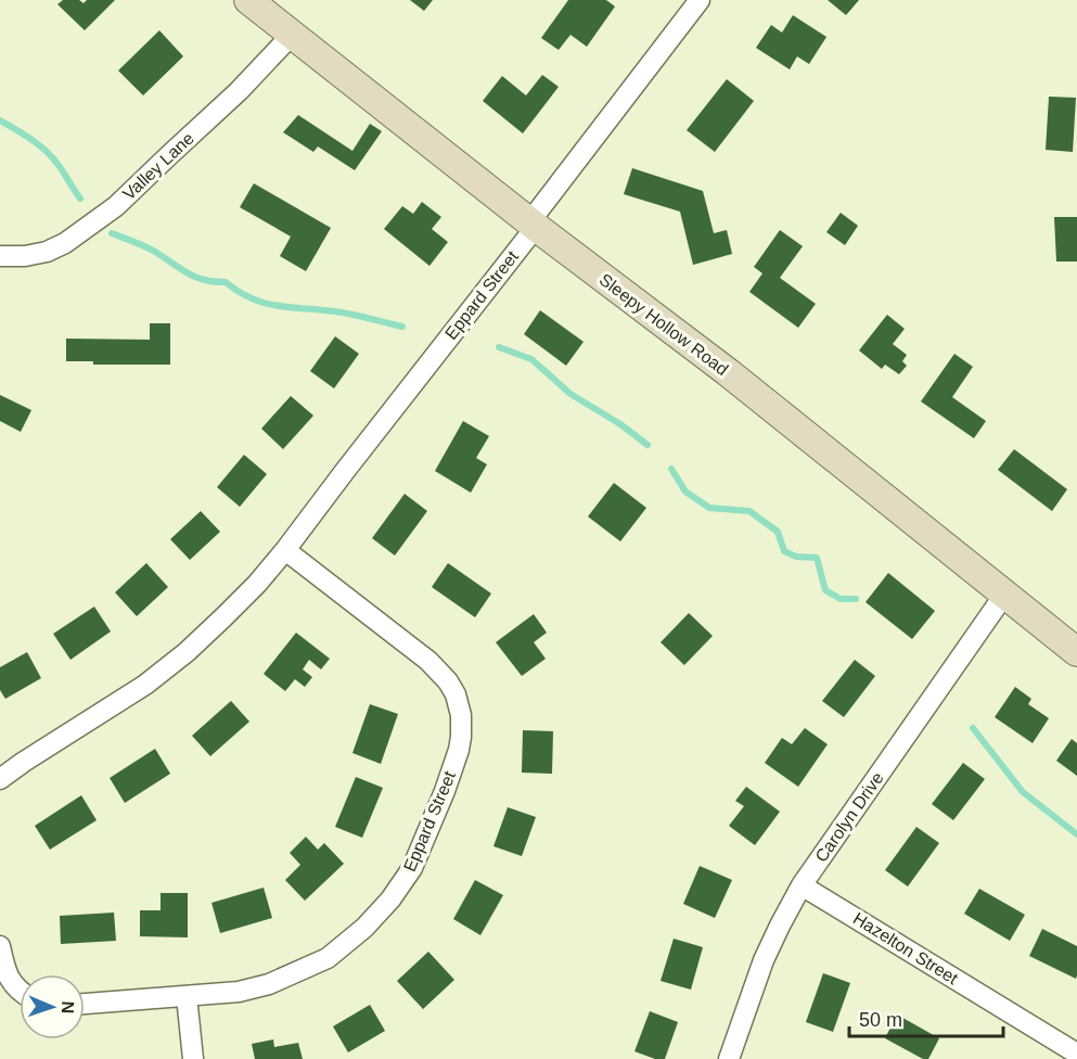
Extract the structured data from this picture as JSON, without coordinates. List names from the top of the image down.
{
  "streets": {
    "main road": ["Sleepy Hollow Road"],
    "street": [
      "Valley Lane",
      "Eppard Street",
      "Carolyn Drive",
      "Hazelton Street"
    ]
  },
  "crossings": [
    ["Valley Lane", "Sleepy Hollow Road"],
    ["Eppard Street", "Sleepy Hollow Road"],
    ["Sleepy Hollow Road", "Carolyn Drive"],
    ["Carolyn Drive", "Hazelton Street"]
  ],
  "scale_bar": "50 m",
  "north": "right"
}
